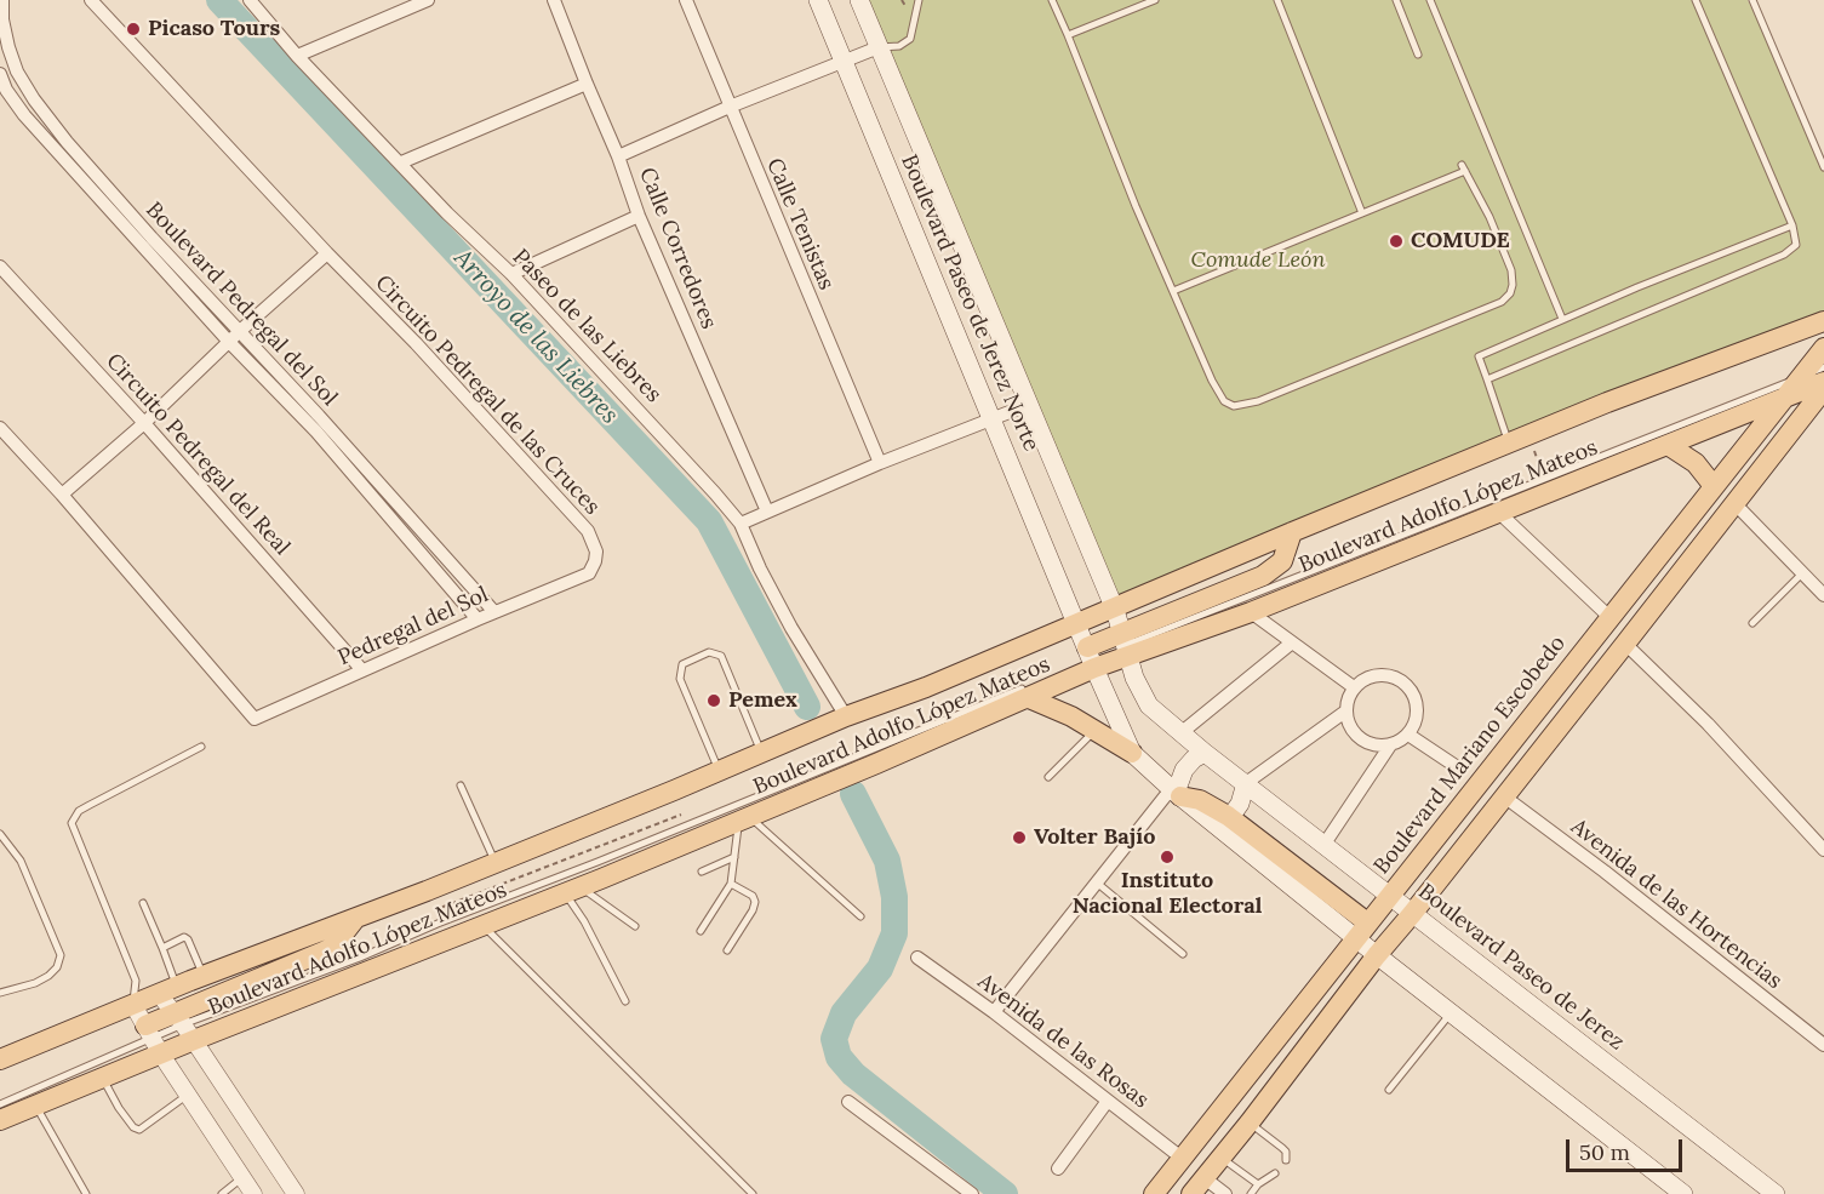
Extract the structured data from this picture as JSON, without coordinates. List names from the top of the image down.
{
  "streets": {
    "main road": [
      "Boulevard Paseo de Jerez Norte",
      "Boulevard Adolfo López Mateos",
      "Boulevard Mariano Escobedo",
      "Boulevard Paseo de Jerez"
    ],
    "street": [
      "Calle Tenistas",
      "Calle Corredores",
      "Boulevard Pedregal del Sol",
      "Paseo de las Liebres",
      "Circuito Pedregal de las Cruces",
      "Circuito Pedregal del Real",
      "Pedregal del Sol",
      "Avenida de las Hortencias",
      "Avenida de las Rosas"
    ]
  },
  "crossings": [
    ["Boulevard Paseo de Jerez Norte", "Boulevard Adolfo López Mateos"],
    ["Boulevard Paseo de Jerez Norte", "Boulevard Paseo de Jerez"],
    ["Boulevard Pedregal del Sol", "Pedregal del Sol"],
    ["Paseo de las Liebres", "Boulevard Adolfo López Mateos"],
    ["Circuito Pedregal de las Cruces", "Pedregal del Sol"],
    ["Circuito Pedregal del Real", "Pedregal del Sol"],
    ["Boulevard Adolfo López Mateos", "Boulevard Mariano Escobedo"],
    ["Boulevard Adolfo López Mateos", "Boulevard Paseo de Jerez"],
    ["Boulevard Mariano Escobedo", "Boulevard Paseo de Jerez"],
    ["Boulevard Mariano Escobedo", "Avenida de las Rosas"]
  ],
  "water": ["Arroyo de las Liebres"],
  "parks": ["Comude León"],
  "places": [
    "Picaso Tours",
    "COMUDE",
    "Pemex",
    "Volter Bajío",
    "Instituto Nacional Electoral"
  ],
  "scale_bar": "50 m"
}
